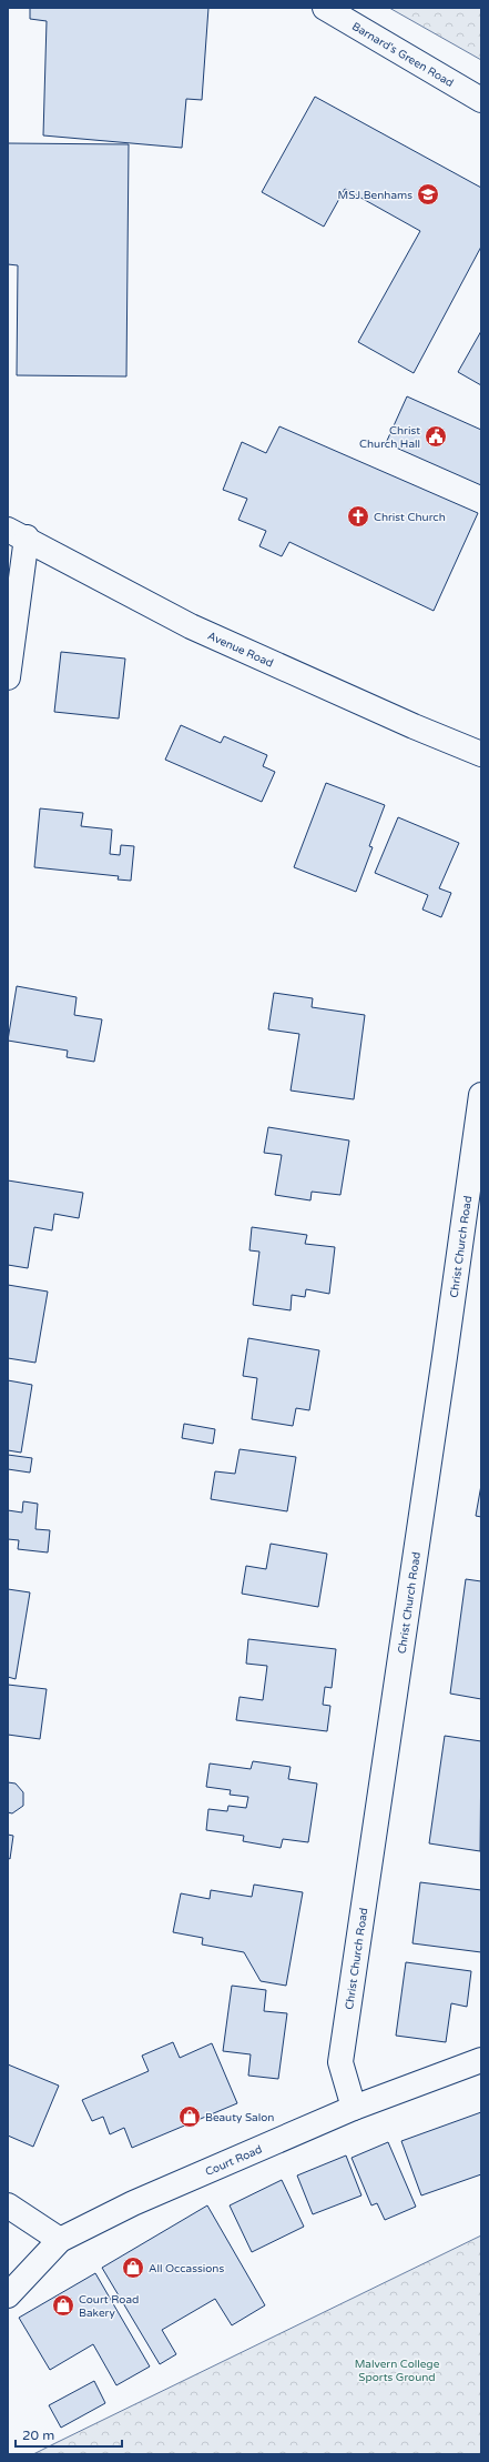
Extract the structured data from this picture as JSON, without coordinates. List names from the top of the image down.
{
  "streets": {
    "street": [
      "Barnard's Green Road",
      "Avenue Road",
      "Christ Church Road",
      "Court Road"
    ]
  },
  "crossings": [
    ["Christ Church Road", "Court Road"]
  ],
  "parks": ["Malvern College Sports Ground"],
  "places": {
    "school or university": ["MSJ Benhams"],
    "public building": ["Christ Church Hall"],
    "church": ["Christ Church"],
    "shop": ["Beauty Salon", "All Occassions", "Court Road Bakery"]
  },
  "scale_bar": "20 m"
}
